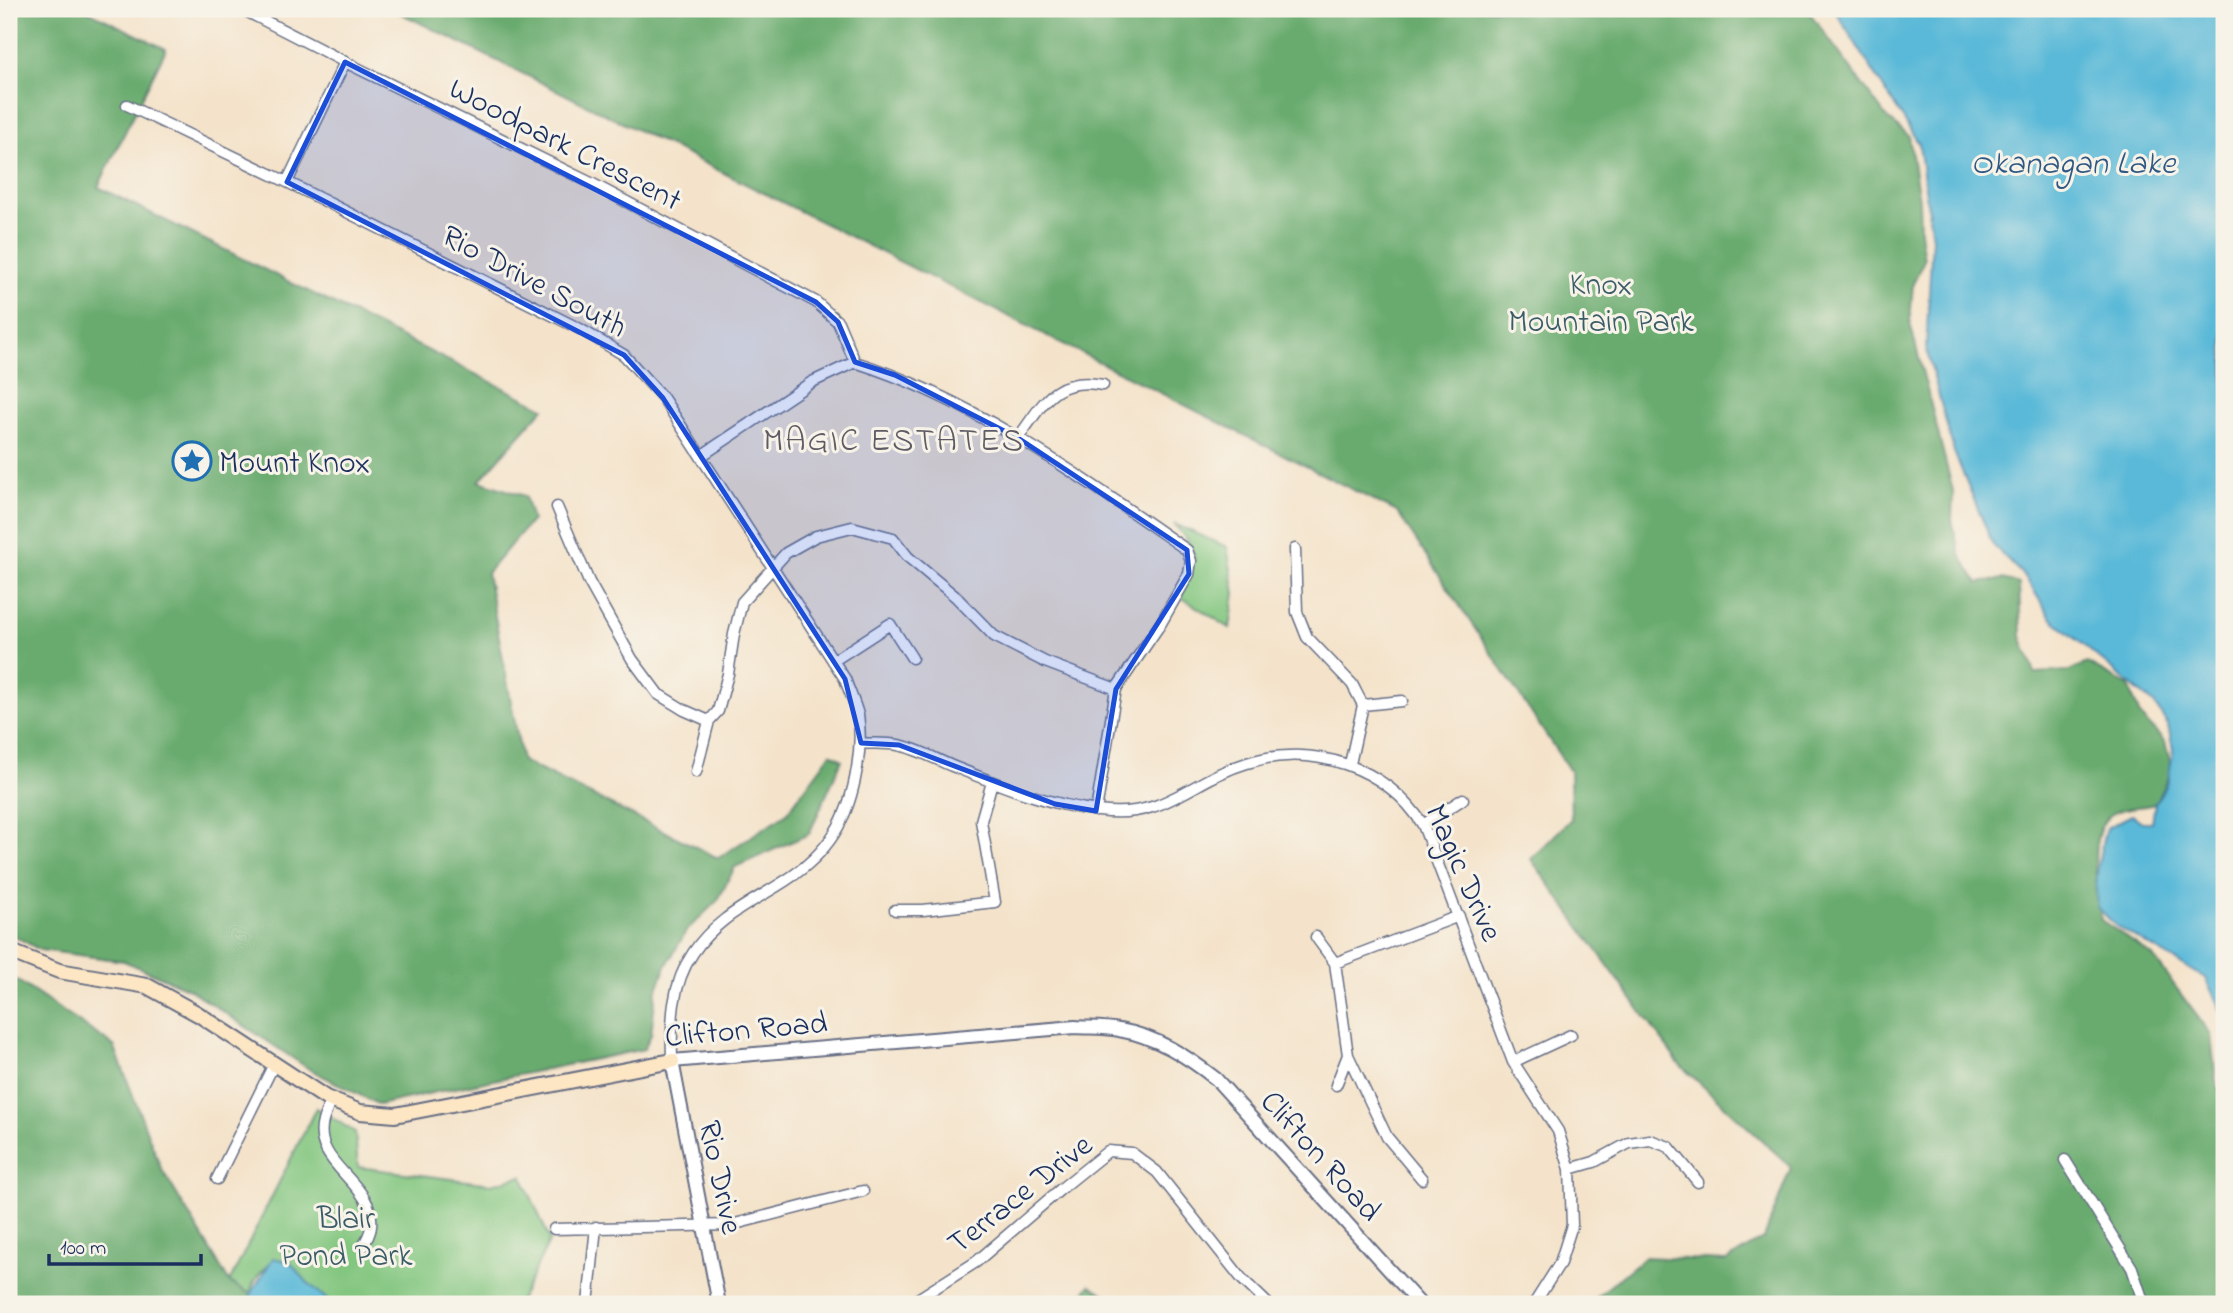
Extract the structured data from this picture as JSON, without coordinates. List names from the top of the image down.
{
  "streets": {
    "main road": ["Clifton Road"],
    "street": [
      "Woodpark Crescent",
      "Rio Drive South",
      "Magic Drive",
      "Rio Drive",
      "Terrace Drive"
    ]
  },
  "crossings": [
    ["Rio Drive South", "Magic Drive"],
    ["Rio Drive South", "Clifton Road"],
    ["Rio Drive South", "Rio Drive"],
    ["Clifton Road", "Rio Drive"]
  ],
  "districts": ["MAGIC ESTATES"],
  "water": ["Okanagan Lake"],
  "parks": ["Knox Mountain Park", "Blair Pond Park"],
  "places": {
    "place": ["Mount Knox"]
  },
  "scale_bar": "100 m"
}
